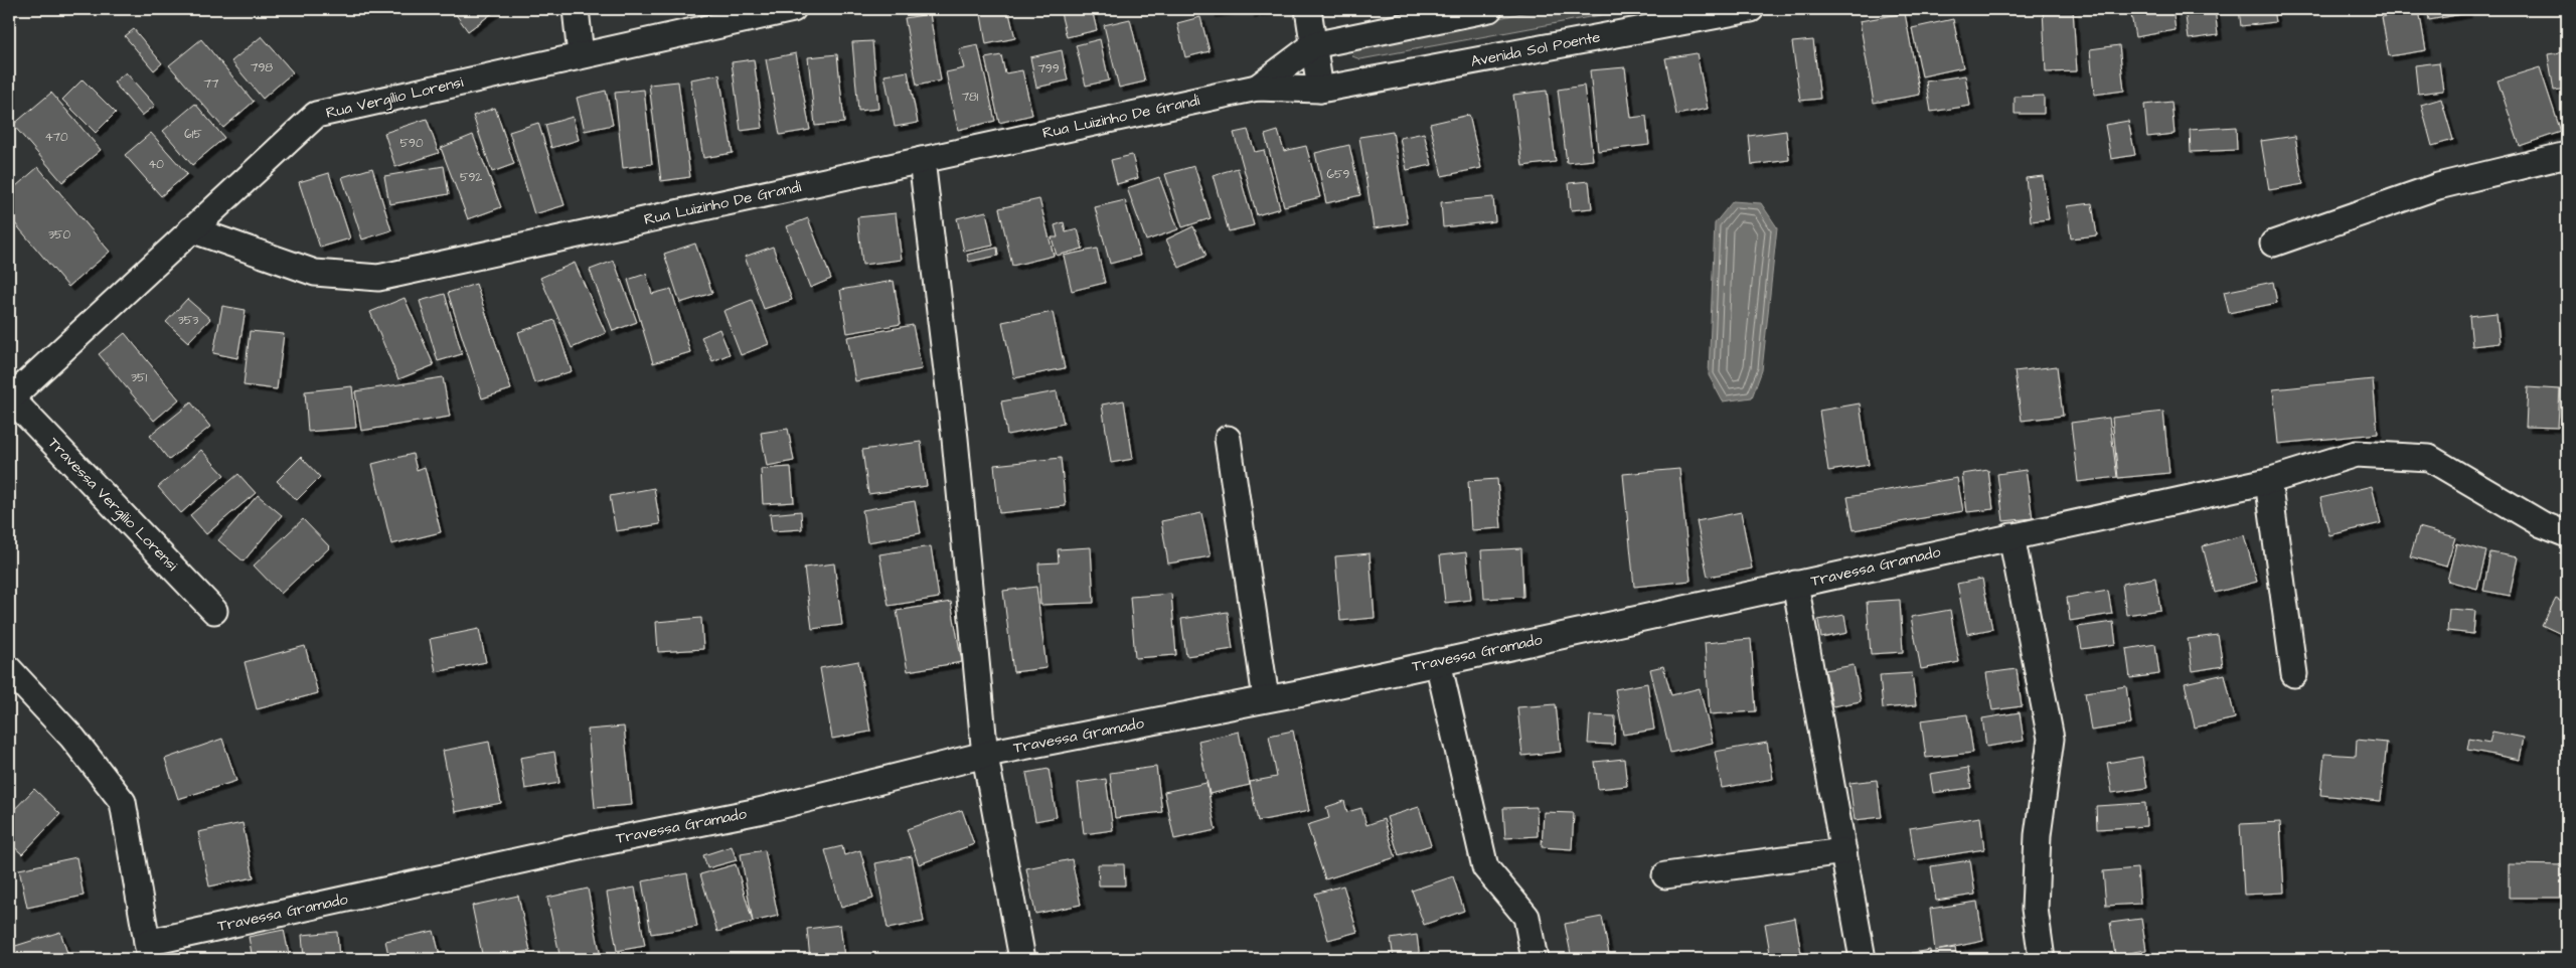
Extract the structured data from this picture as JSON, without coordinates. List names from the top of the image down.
{
  "streets": {
    "street": [
      "Avenida Sol Poente",
      "Rua Vergílio Lorensi",
      "Rua Luizinho De Grandi",
      "Travessa Vergílio Lorensi",
      "Travessa Gramado"
    ]
  },
  "crossings": [
    ["Avenida Sol Poente", "Rua Luizinho De Grandi"],
    ["Rua Vergílio Lorensi", "Rua Luizinho De Grandi"],
    ["Rua Vergílio Lorensi", "Travessa Vergílio Lorensi"]
  ],
  "house_numbers": [
    "798",
    "799",
    "77",
    "781",
    "615",
    "470",
    "590",
    "40",
    "659",
    "592",
    "350",
    "353",
    "351"
  ]
}
